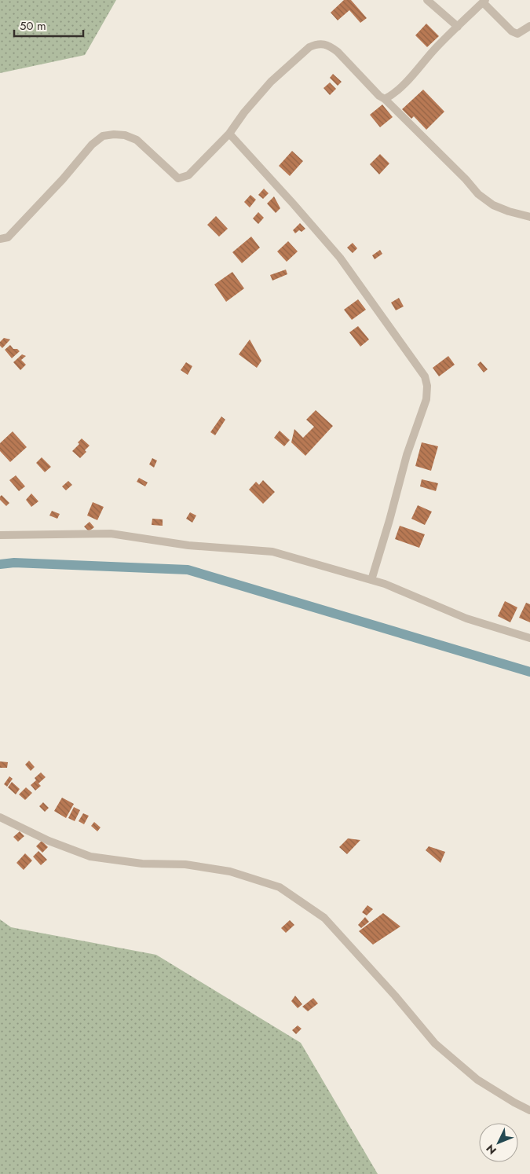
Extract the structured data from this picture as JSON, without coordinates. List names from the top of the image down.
{
  "scale_bar": "50 m",
  "north": "bottom left"
}
